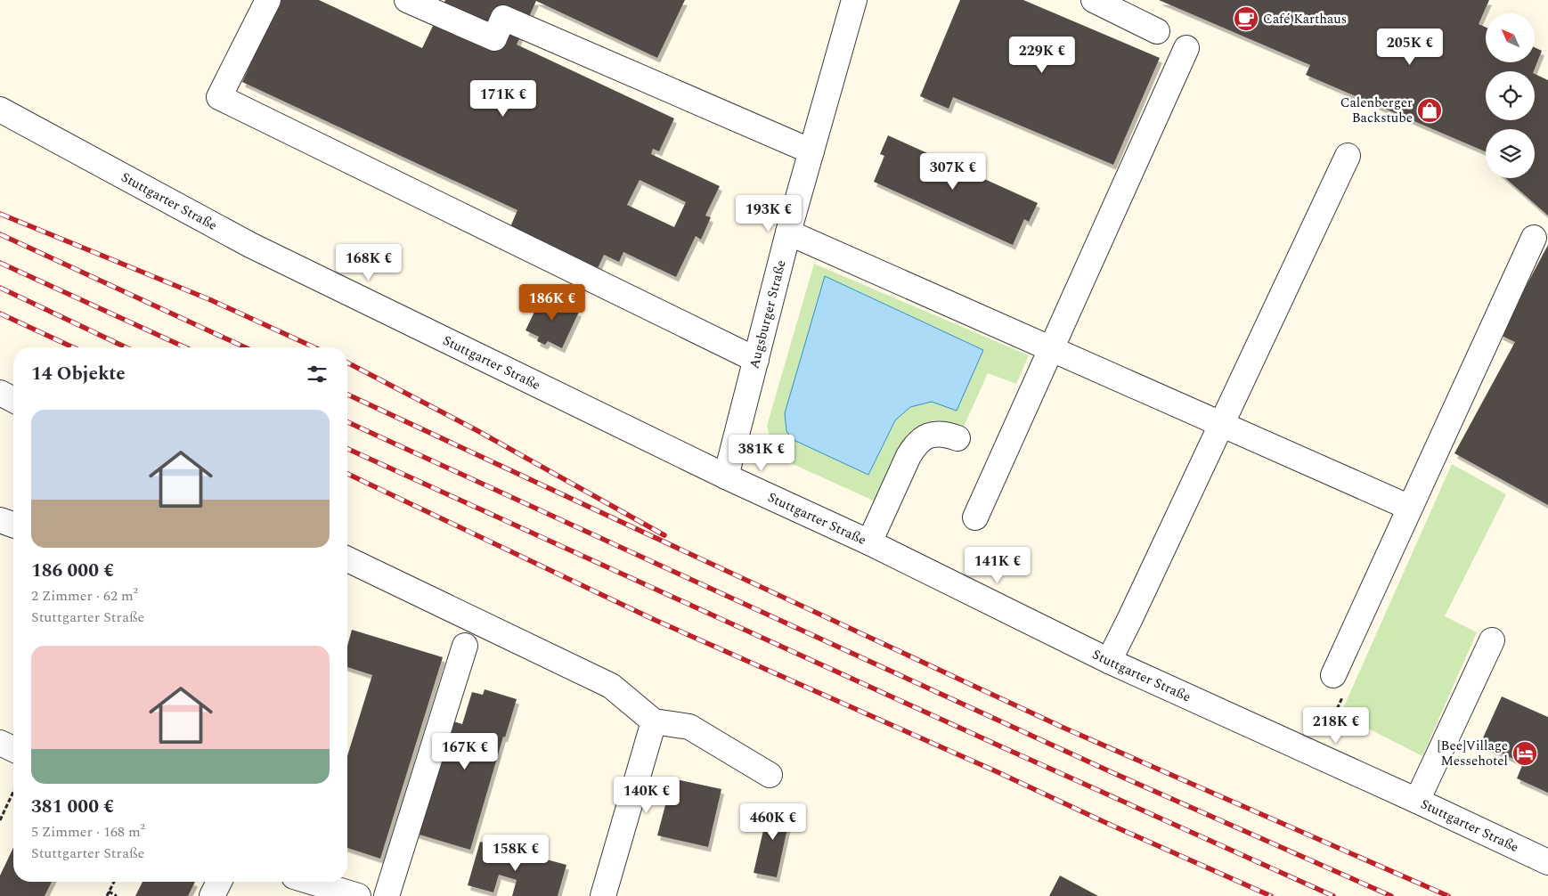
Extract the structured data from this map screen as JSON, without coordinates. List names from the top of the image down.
{
  "streets": {
    "street": ["Stuttgarter Straße", "Augsburger Straße"]
  },
  "crossings": [
    ["Stuttgarter Straße", "Augsburger Straße"]
  ],
  "places": {
    "cafe": ["Café Karthaus"],
    "shop": ["Calenberger Backstube"],
    "hotel": ["[Bee]Village Messehotel"]
  },
  "north": "top left",
  "page": {
    "price": [
      "205K €",
      "229K €",
      "171K €",
      "307K €",
      "193K €",
      "168K €",
      "186K €",
      "381K €",
      "141K €",
      "218K €",
      "167K €",
      "140K €",
      "460K €",
      "158K €"
    ],
    "heading": "14 Objekte",
    "list": [
      {
        "name": "186 000 €",
        "note": "2 Zimmer · 62 m² · Stuttgarter Straße"
      },
      {
        "name": "381 000 €",
        "note": "5 Zimmer · 168 m² · Stuttgarter Straße"
      }
    ]
  }
}
